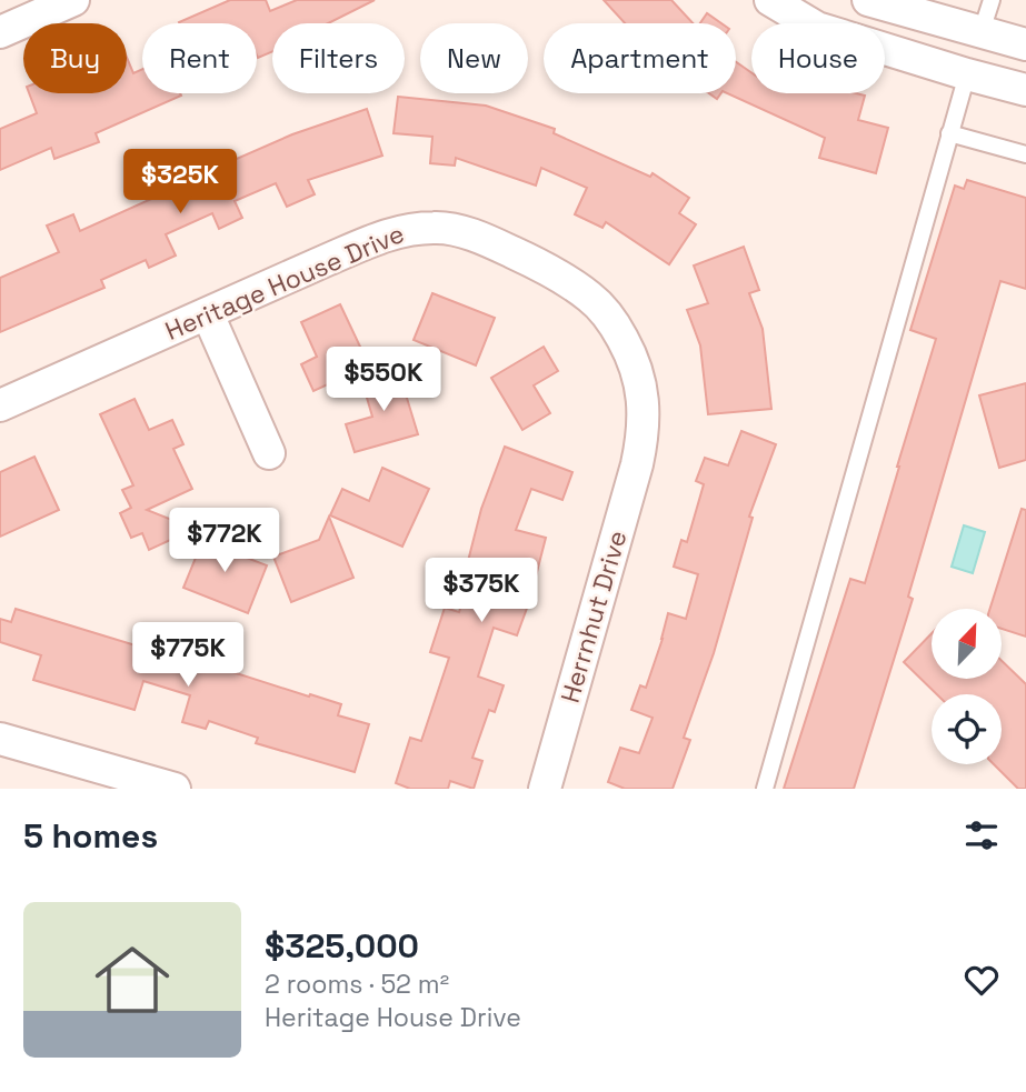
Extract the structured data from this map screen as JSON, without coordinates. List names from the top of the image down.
{
  "streets": {
    "street": ["Heritage House Drive", "Herrnhut Drive"]
  },
  "crossings": [
    ["Heritage House Drive", "Herrnhut Drive"]
  ],
  "north": "top right",
  "page": {
    "chip": [
      "Buy",
      "Rent",
      "Filters",
      "New",
      "Apartment",
      "House"
    ],
    "price": [
      "$325K",
      "$550K",
      "$772K",
      "$375K",
      "$775K"
    ],
    "heading": "5 homes",
    "list": [
      {
        "name": "$325,000",
        "note": "2 rooms · 52 m² · Heritage House Drive"
      }
    ]
  }
}
